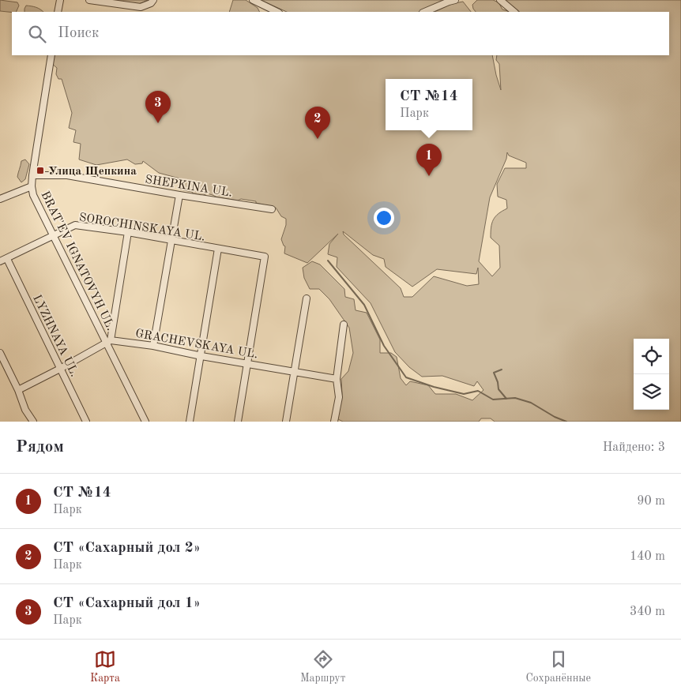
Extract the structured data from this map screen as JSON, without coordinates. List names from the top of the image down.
{
  "streets": {
    "street": [
      "SHEPKINA UL.",
      "SOROCHINSKAYA UL.",
      "BRAT'EV IGNATOVYH UL.",
      "LYZHNAYA UL.",
      "GRACHEVSKAYA UL."
    ]
  },
  "crossings": [
    ["SHEPKINA UL.", "BRAT'EV IGNATOVYH UL."],
    ["SOROCHINSKAYA UL.", "BRAT'EV IGNATOVYH UL."],
    ["SOROCHINSKAYA UL.", "LYZHNAYA UL."],
    ["SOROCHINSKAYA UL.", "GRACHEVSKAYA UL."],
    ["BRAT'EV IGNATOVYH UL.", "GRACHEVSKAYA UL."]
  ],
  "places": {
    "transit": ["Улица Щепкина"]
  },
  "page": {
    "search": "Поиск",
    "popup": ["СТ №14", "Парк"],
    "pins": ["3", "2", "1"],
    "heading": ["Рядом", "Найдено: 3"],
    "list": [
      {
        "mark": "1",
        "name": "СТ №14",
        "note": "Парк",
        "value": "90 m"
      },
      {
        "mark": "2",
        "name": "СТ «Сахарный дол 2»",
        "note": "Парк",
        "value": "140 m"
      },
      {
        "mark": "3",
        "name": "СТ «Сахарный дол 1»",
        "note": "Парк",
        "value": "340 m"
      }
    ],
    "nav": ["Карта", "Маршрут", "Сохранённые"]
  }
}
